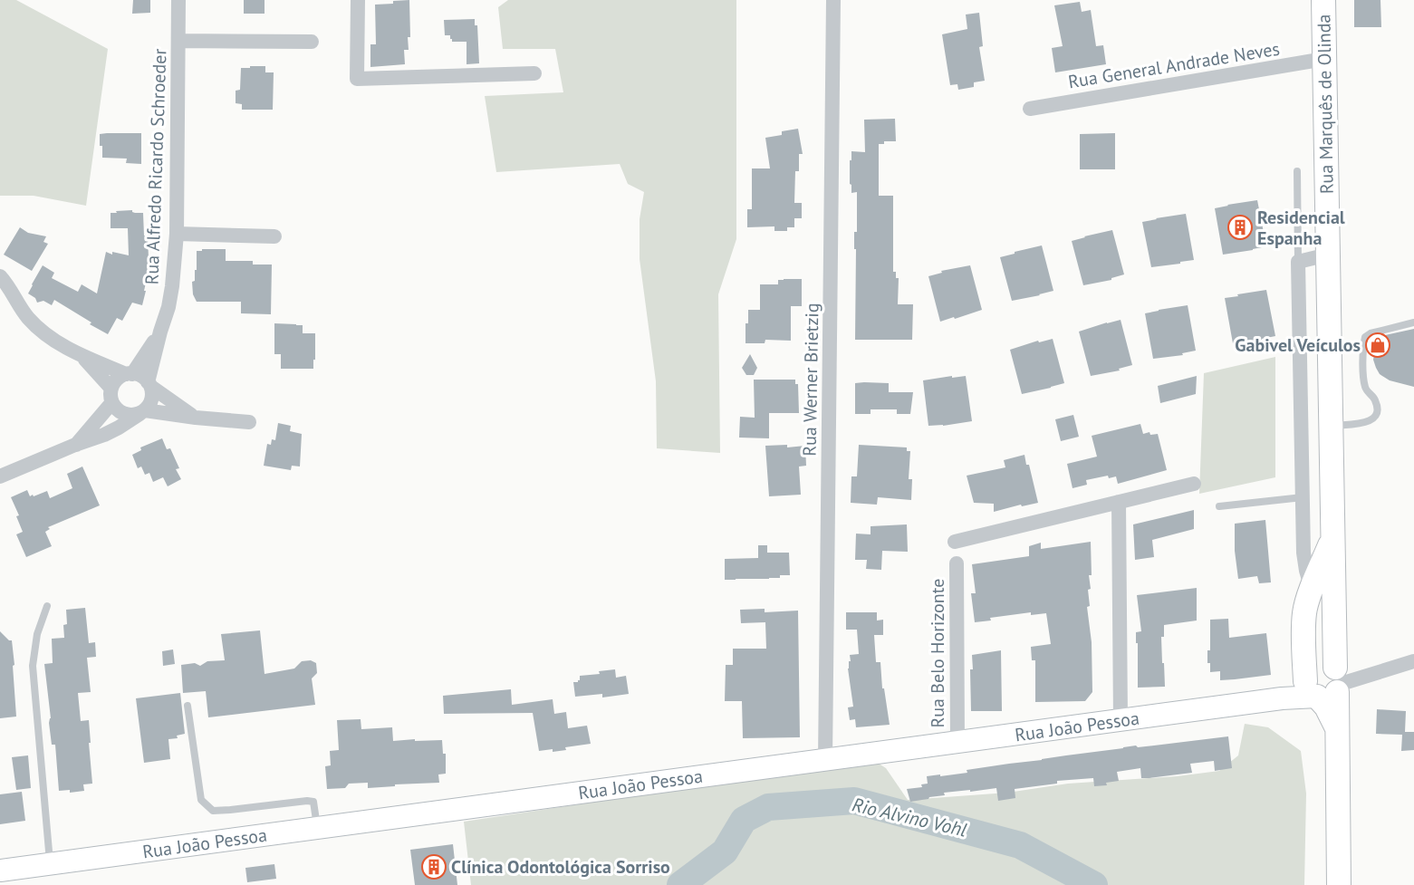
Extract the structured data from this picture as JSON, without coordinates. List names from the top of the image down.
{
  "streets": {
    "main road": ["Rua Marquês de Olinda"],
    "street": [
      "Rua General Andrade Neves",
      "Rua Alfredo Ricardo Schroeder",
      "Rua Werner Brietzig",
      "Rua Belo Horizonte",
      "Rua João Pessoa"
    ]
  },
  "crossings": [
    ["Rua General Andrade Neves", "Rua Marquês de Olinda"],
    ["Rua Marquês de Olinda", "Rua João Pessoa"],
    ["Rua Werner Brietzig", "Rua João Pessoa"],
    ["Rua Belo Horizonte", "Rua João Pessoa"]
  ],
  "water": ["Rio Alvino Vohl"],
  "places": {
    "building": ["Residencial Espanha", "Clínica Odontológica Sorriso"],
    "shop": ["Gabivel Veículos"]
  }
}
